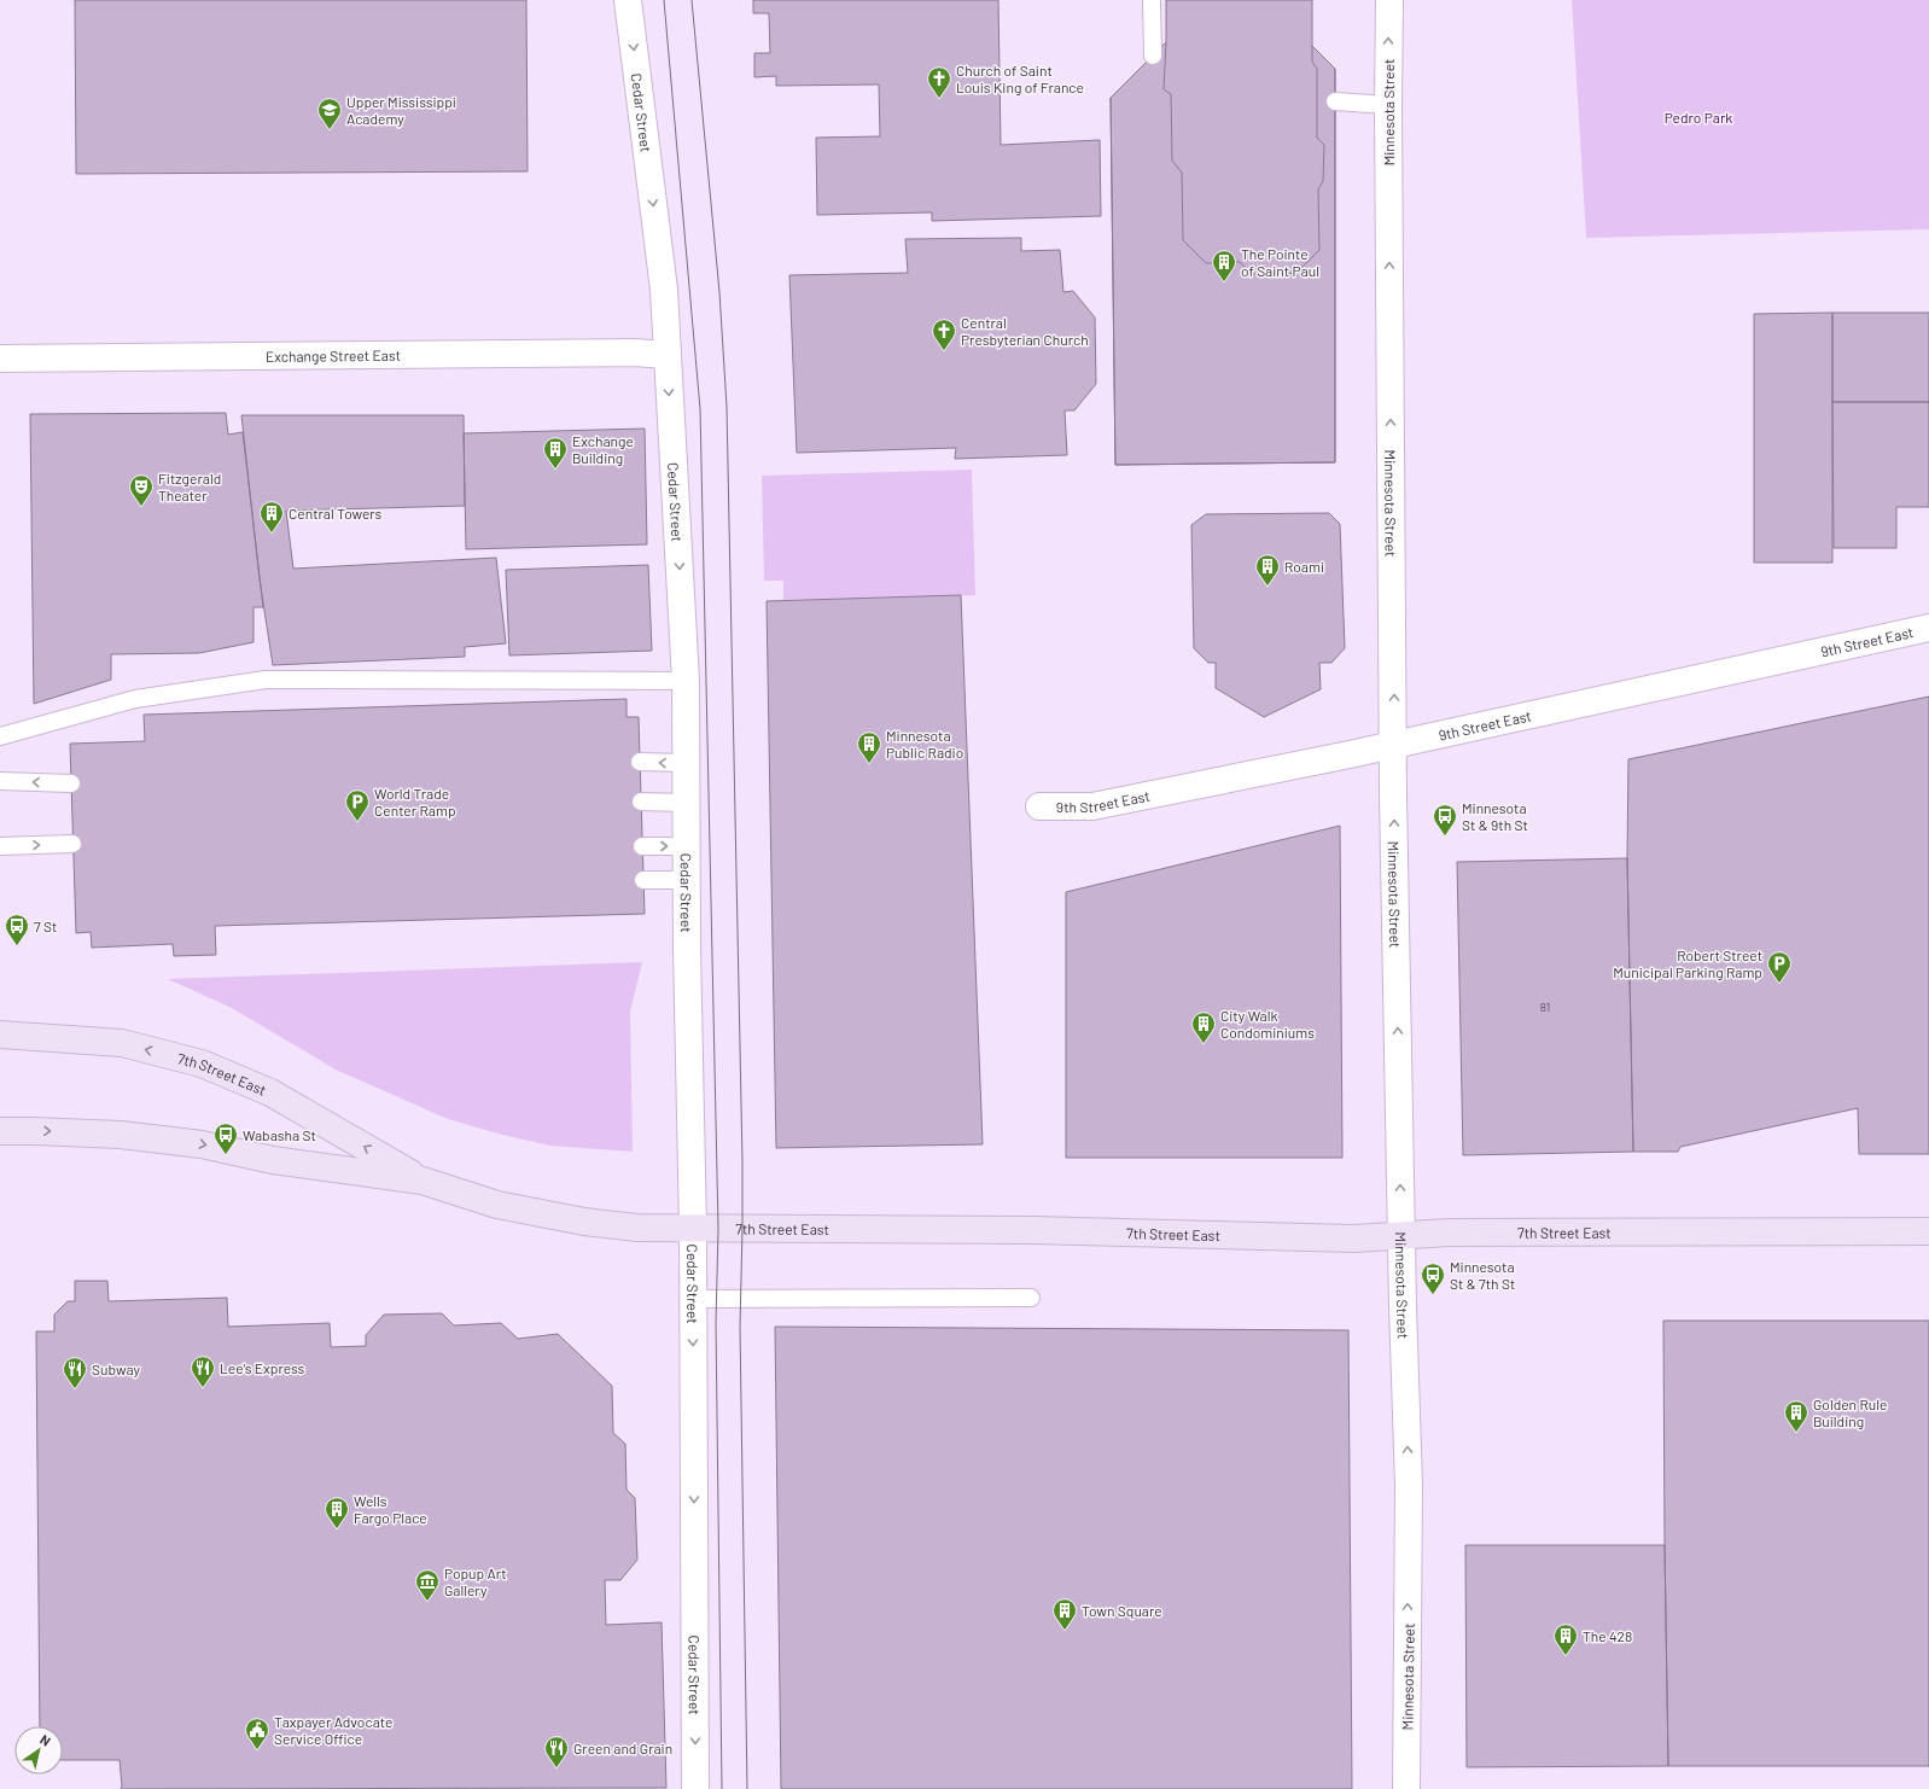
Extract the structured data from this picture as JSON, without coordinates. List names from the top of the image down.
{
  "streets": {
    "main road": ["7th Street East"],
    "street": [
      "Cedar Street",
      "Minnesota Street",
      "Exchange Street East",
      "9th Street East"
    ]
  },
  "crossings": [
    ["Cedar Street", "Exchange Street East"],
    ["Cedar Street", "7th Street East"],
    ["Minnesota Street", "9th Street East"],
    ["Minnesota Street", "7th Street East"]
  ],
  "one_way": ["Cedar Street", "Minnesota Street"],
  "parks": ["Pedro Park"],
  "places": {
    "church": ["Church of Saint Louis King of France", "Central Presbyterian Church"],
    "school or university": ["Upper Mississippi Academy"],
    "building": [
      "The Pointe of Saint Paul",
      "Exchange Building",
      "Central Towers",
      "Roami",
      "Minnesota Public Radio",
      "City Walk Condominiums",
      "Golden Rule Building",
      "Wells Fargo Place",
      "Town Square",
      "The 428"
    ],
    "theatre": ["Fitzgerald Theater"],
    "parking": ["World Trade Center Ramp", "Robert Street Municipal Parking Ramp"],
    "bus stop": [
      "Minnesota St & 9th St",
      "7 St",
      "Wabasha St",
      "Minnesota St & 7th St"
    ],
    "restaurant": ["Lee's Express", "Subway", "Green and Grain"],
    "museum": ["Popup Art Gallery"],
    "public building": ["Taxpayer Advocate Service Office"]
  },
  "house_numbers": ["81"],
  "north": "top right"
}
